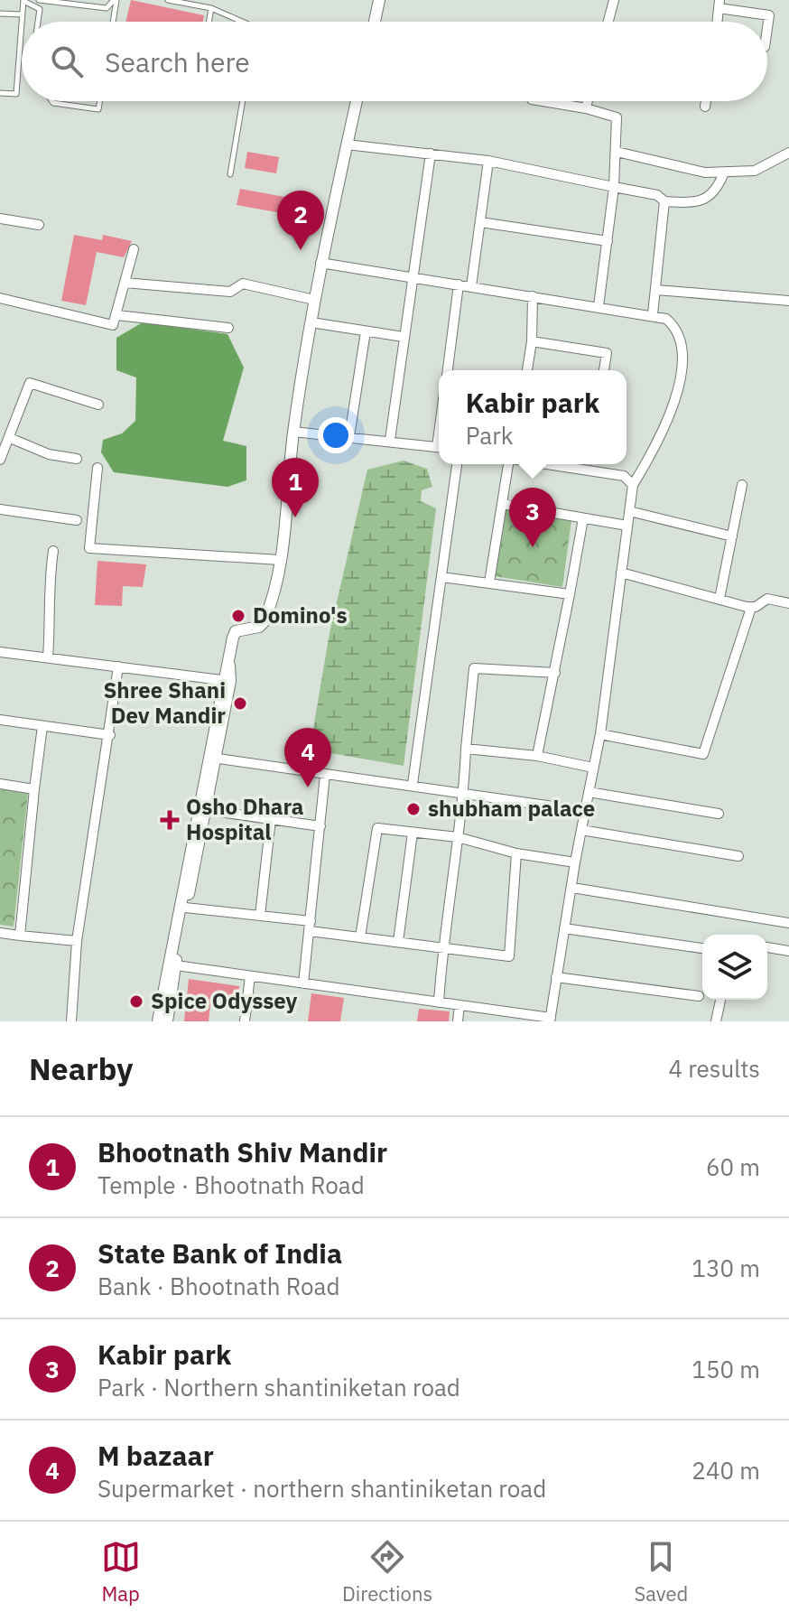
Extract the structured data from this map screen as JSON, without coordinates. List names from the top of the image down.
{
  "places": {
    "other": [
      "Domino's",
      "Shree Shani Dev Mandir",
      "shubham palace",
      "Spice Odyssey"
    ],
    "health": ["Osho Dhara Hospital"]
  },
  "page": {
    "search": "Search here",
    "pins": [
      "2",
      "1",
      "3",
      "4"
    ],
    "popup": ["Kabir park", "Park"],
    "heading": ["Nearby", "4 results"],
    "list": [
      {
        "mark": "1",
        "name": "Bhootnath Shiv Mandir",
        "note": "Temple · Bhootnath Road",
        "value": "60 m"
      },
      {
        "mark": "2",
        "name": "State Bank of India",
        "note": "Bank · Bhootnath Road",
        "value": "130 m"
      },
      {
        "mark": "3",
        "name": "Kabir park",
        "note": "Park · Northern shantiniketan road",
        "value": "150 m"
      },
      {
        "mark": "4",
        "name": "M bazaar",
        "note": "Supermarket · northern shantiniketan road",
        "value": "240 m"
      }
    ],
    "nav": ["Map", "Directions", "Saved"]
  }
}
